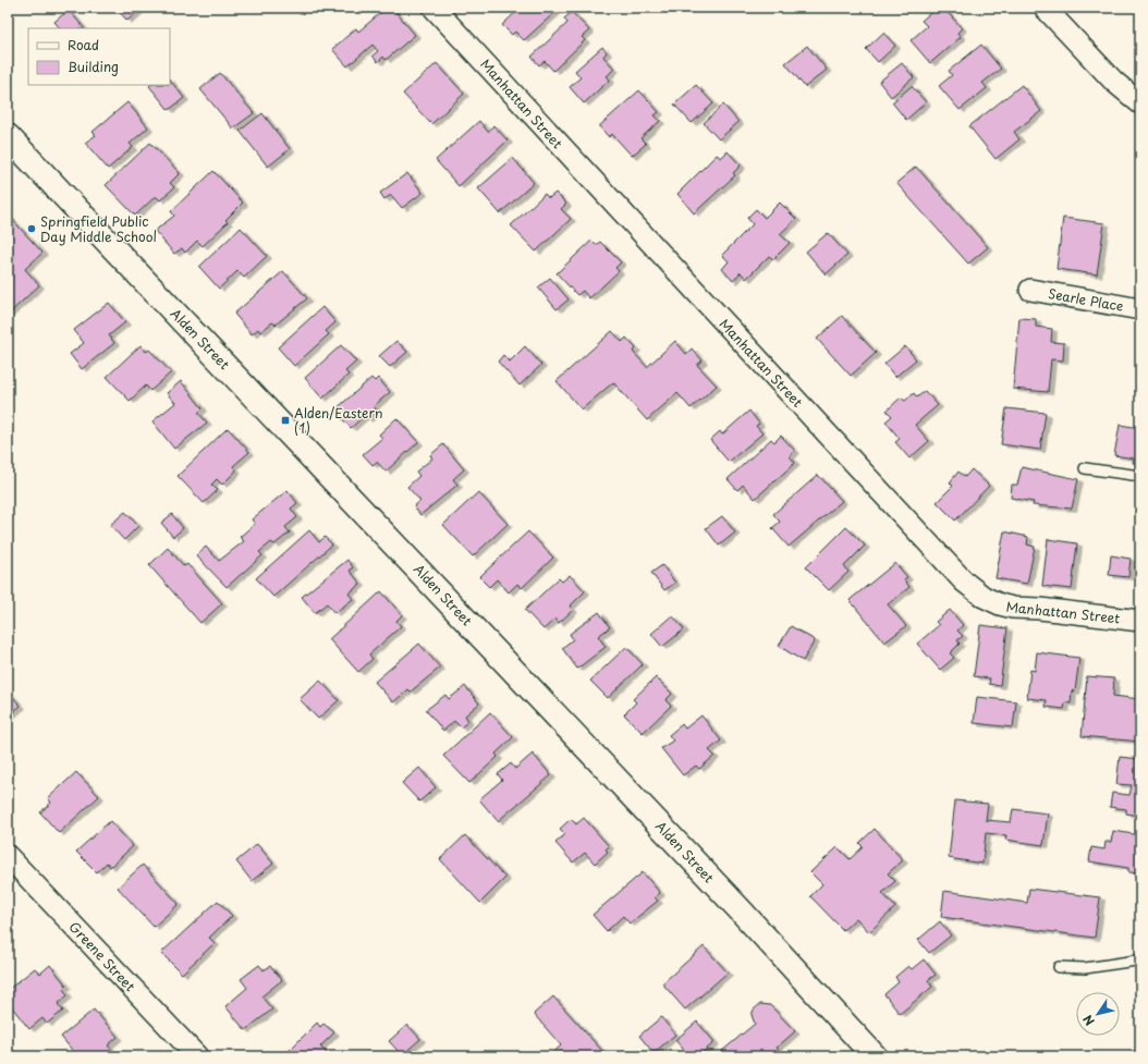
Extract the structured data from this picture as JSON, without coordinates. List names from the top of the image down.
{
  "streets": {
    "main road": ["Alden Street"],
    "street": ["Manhattan Street", "Searle Place", "Greene Street"]
  },
  "places": {
    "other": ["Springfield Public Day Middle School"],
    "transit": ["Alden/Eastern (1)"]
  },
  "legend": ["Road", "Building"],
  "north": "bottom left"
}
